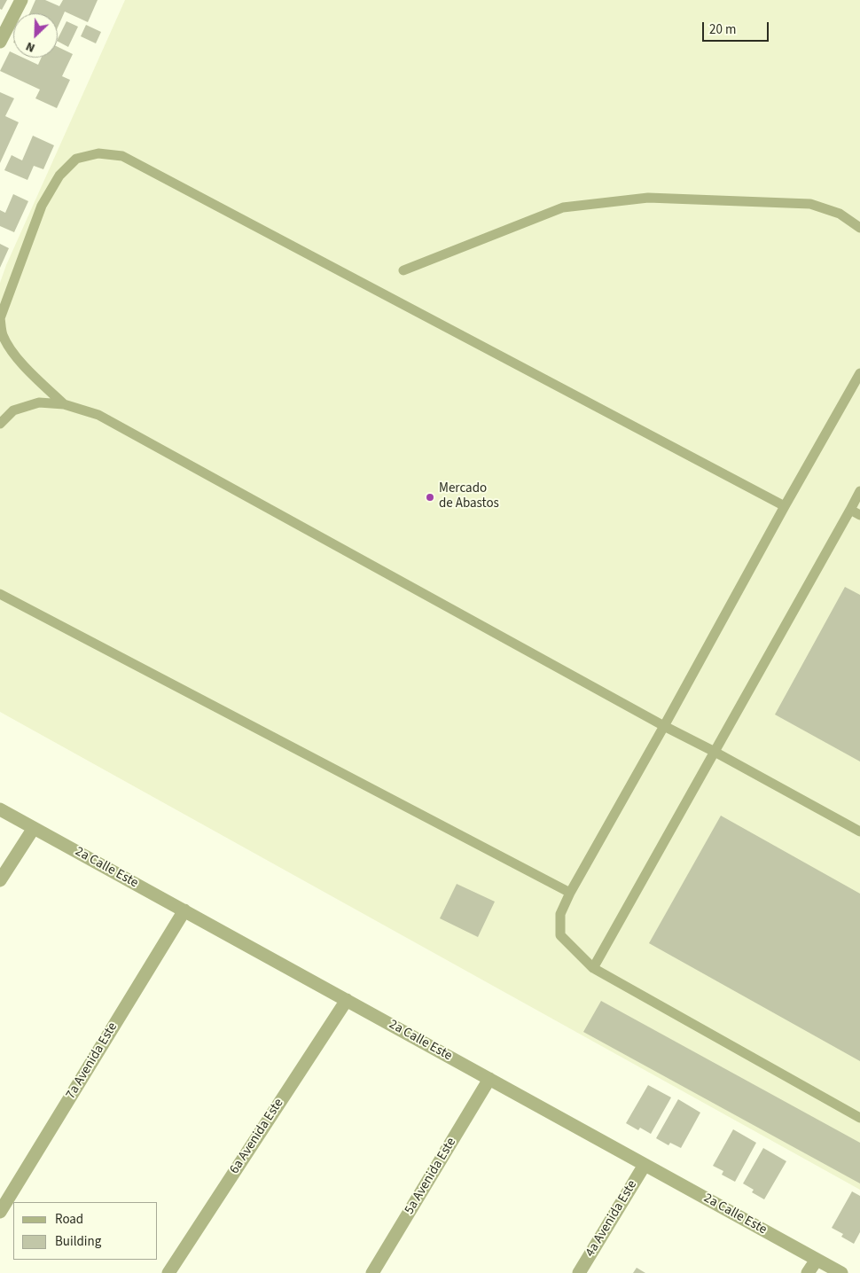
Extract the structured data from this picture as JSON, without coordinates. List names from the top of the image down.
{
  "streets": {
    "street": [
      "2a Calle Este",
      "7a Avenida Este",
      "6a Avenida Este",
      "5a Avenida Este",
      "4a Avenida Este"
    ]
  },
  "crossings": [
    ["2a Calle Este", "7a Avenida Este"],
    ["2a Calle Este", "6a Avenida Este"],
    ["2a Calle Este", "5a Avenida Este"],
    ["2a Calle Este", "4a Avenida Este"]
  ],
  "places": ["Mercado de Abastos"],
  "legend": ["Road", "Building"],
  "scale_bar": "20 m",
  "north": "bottom left"
}
